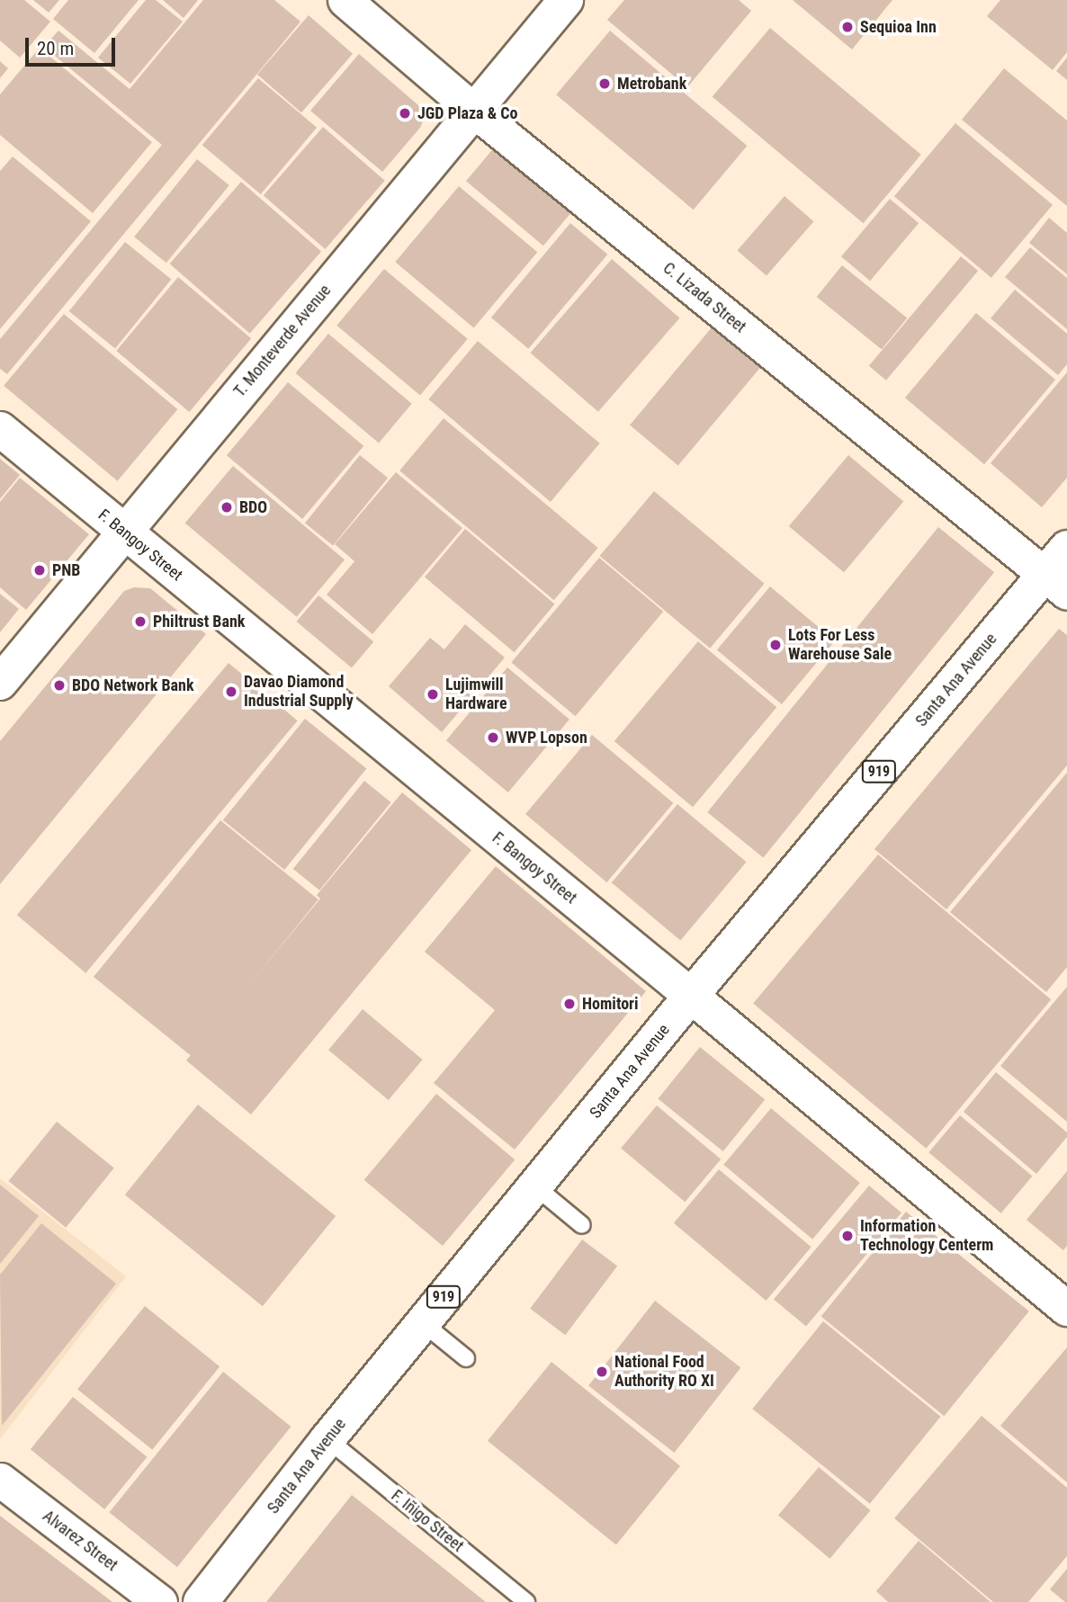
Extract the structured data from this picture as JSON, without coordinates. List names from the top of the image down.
{
  "streets": {
    "street": [
      "C. Lizada Street",
      "T. Monteverde Avenue",
      "F. Bangoy Street",
      "Santa Ana Avenue",
      "919",
      "Alvarez Street"
    ],
    "lane": ["F. Iñigo Street"]
  },
  "crossings": [
    ["C. Lizada Street", "T. Monteverde Avenue"],
    ["C. Lizada Street", "Santa Ana Avenue"],
    ["T. Monteverde Avenue", "F. Bangoy Street"],
    ["F. Bangoy Street", "Santa Ana Avenue"],
    ["Santa Ana Avenue", "F. Iñigo Street"]
  ],
  "places": [
    "Sequioa Inn",
    "Metrobank",
    "JGD Plaza & Co",
    "BDO",
    "PNB",
    "Philtrust Bank",
    "Lots For Less Warehouse Sale",
    "BDO Network Bank",
    "Davao Diamond Industrial Supply",
    "Lujimwill Hardware",
    "WVP Lopson",
    "Homitori",
    "Information Technology Centerm",
    "National Food Authority RO XI"
  ],
  "scale_bar": "20 m"
}
